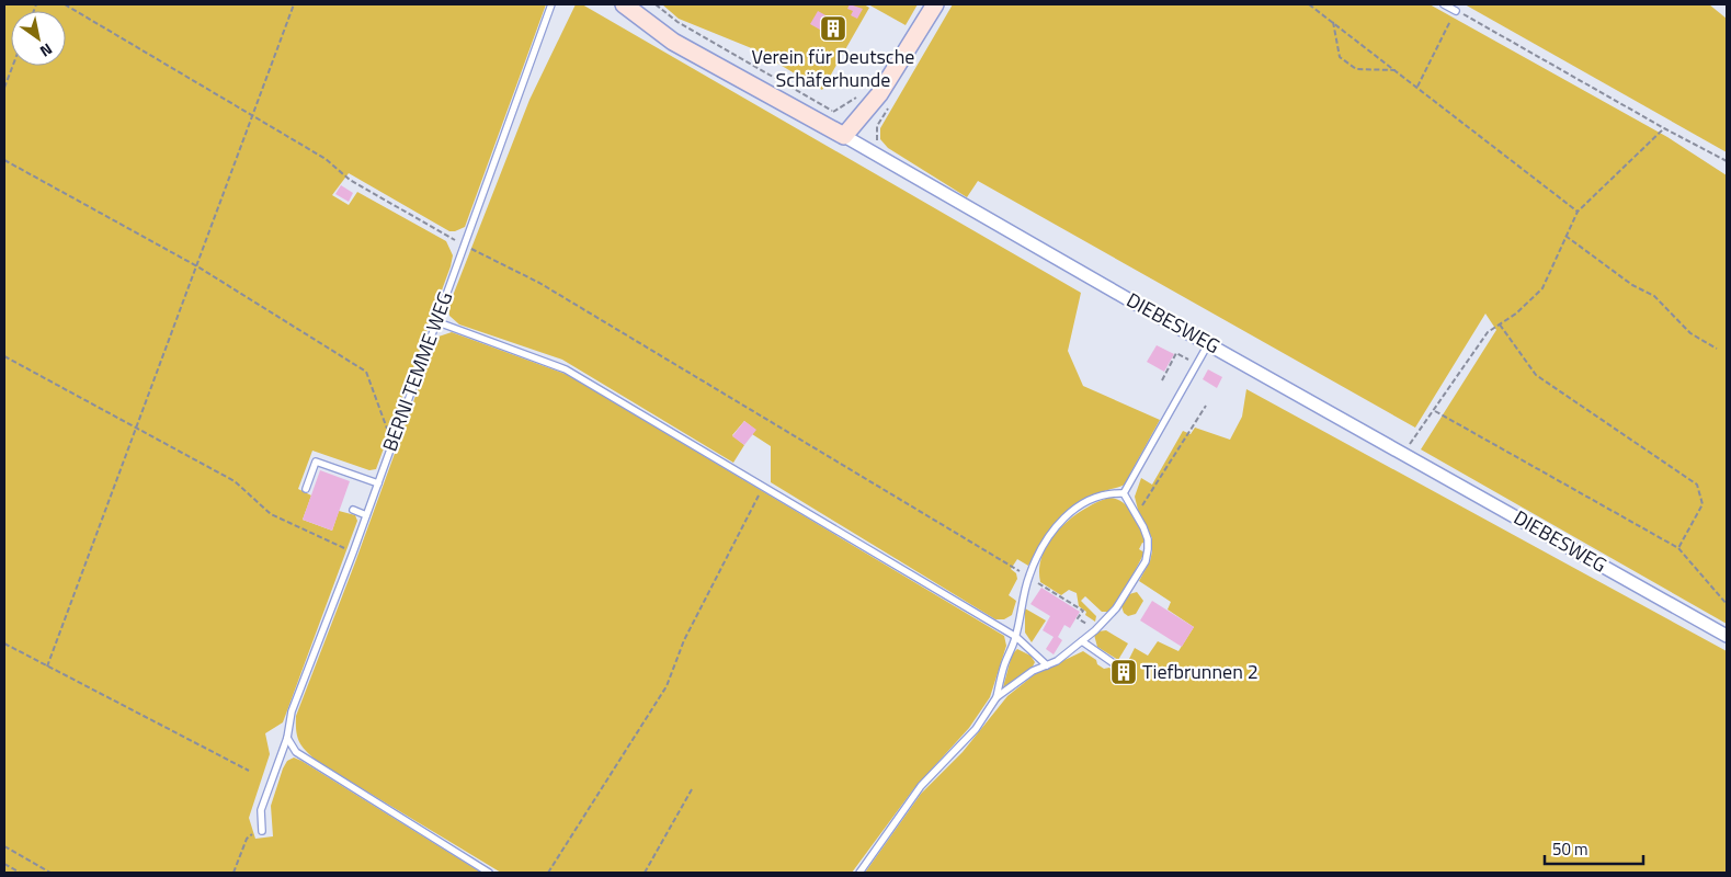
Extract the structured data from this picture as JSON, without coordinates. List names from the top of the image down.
{
  "streets": {
    "street": ["DIEBESWEG"],
    "lane": ["BERNI TEMME WEG"]
  },
  "places": {
    "building": ["Verein für Deutsche Schäferhunde", "Tiefbrunnen 2"]
  },
  "scale_bar": "50 m",
  "north": "bottom right"
}
